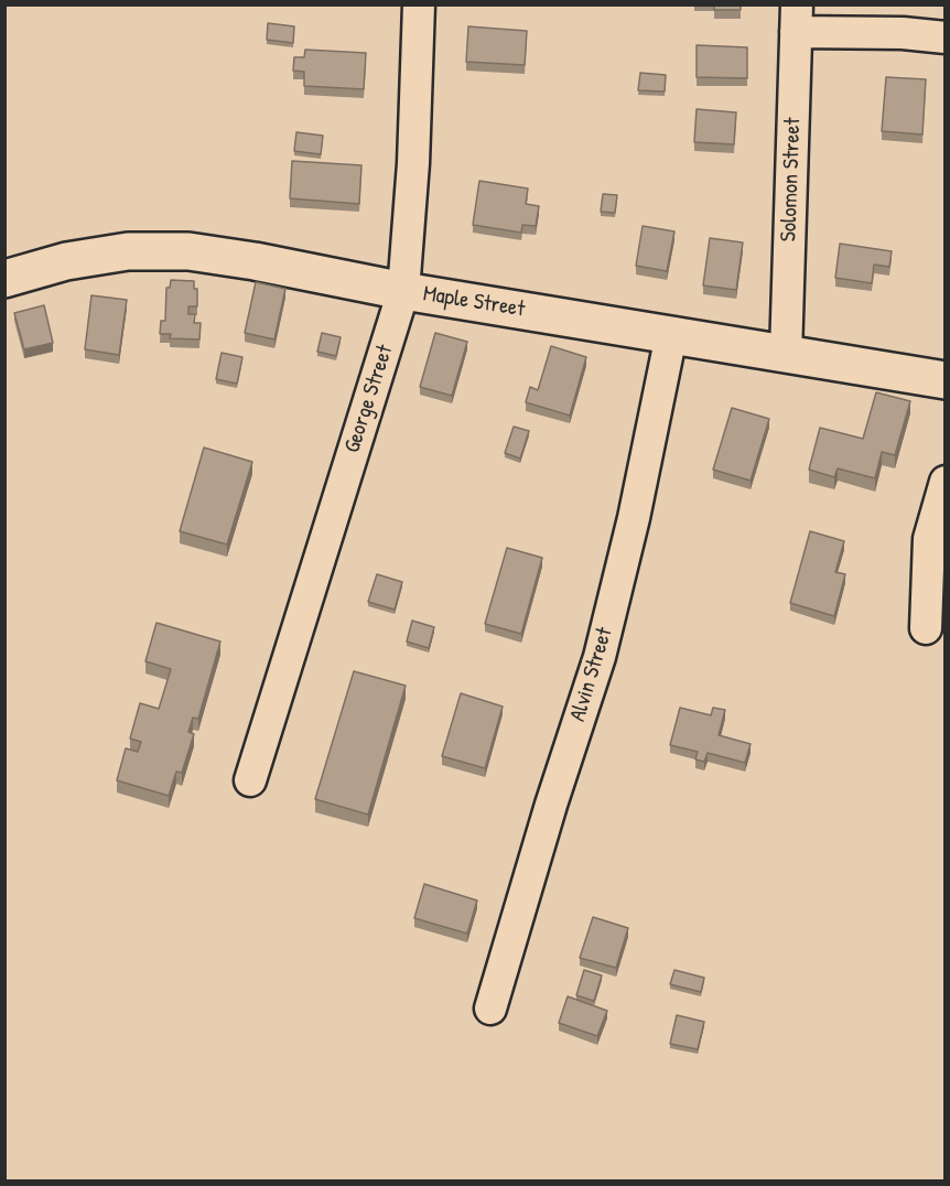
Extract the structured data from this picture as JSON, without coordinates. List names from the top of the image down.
{
  "streets": {
    "main road": ["Maple Street"],
    "street": ["Solomon Street", "George Street", "Alvin Street"]
  },
  "crossings": [
    ["Solomon Street", "Maple Street"],
    ["Maple Street", "George Street"],
    ["Maple Street", "Alvin Street"]
  ]
}
